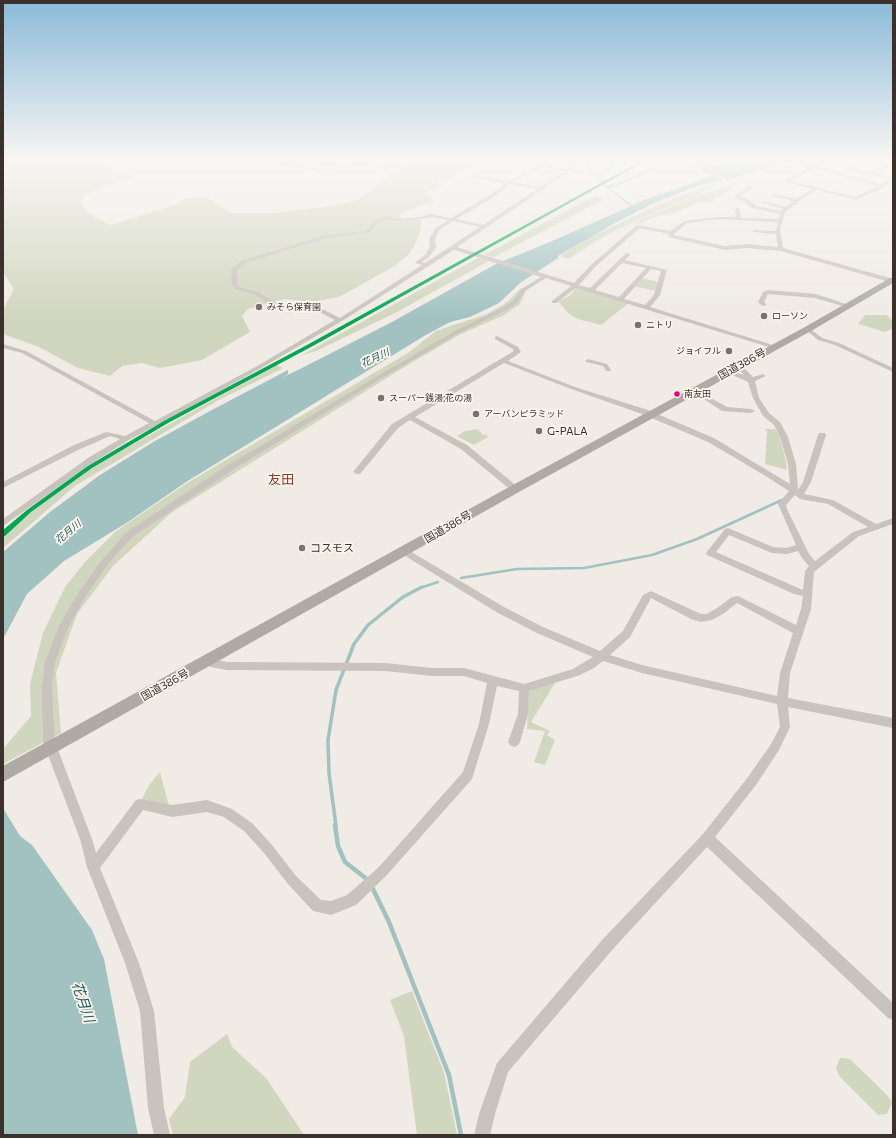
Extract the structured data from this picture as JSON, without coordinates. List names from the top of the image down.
{
  "streets": {
    "highway": ["国道386号"]
  },
  "districts": ["友田"],
  "water": ["花月川"],
  "places": [
    "みそら保育園",
    "ローソン",
    "ニトリ",
    "ジョイフル",
    "南友田",
    "スーパー銭湯;花の湯",
    "アーバンピラミッド",
    "G-PALA",
    "コスモス"
  ]
}
